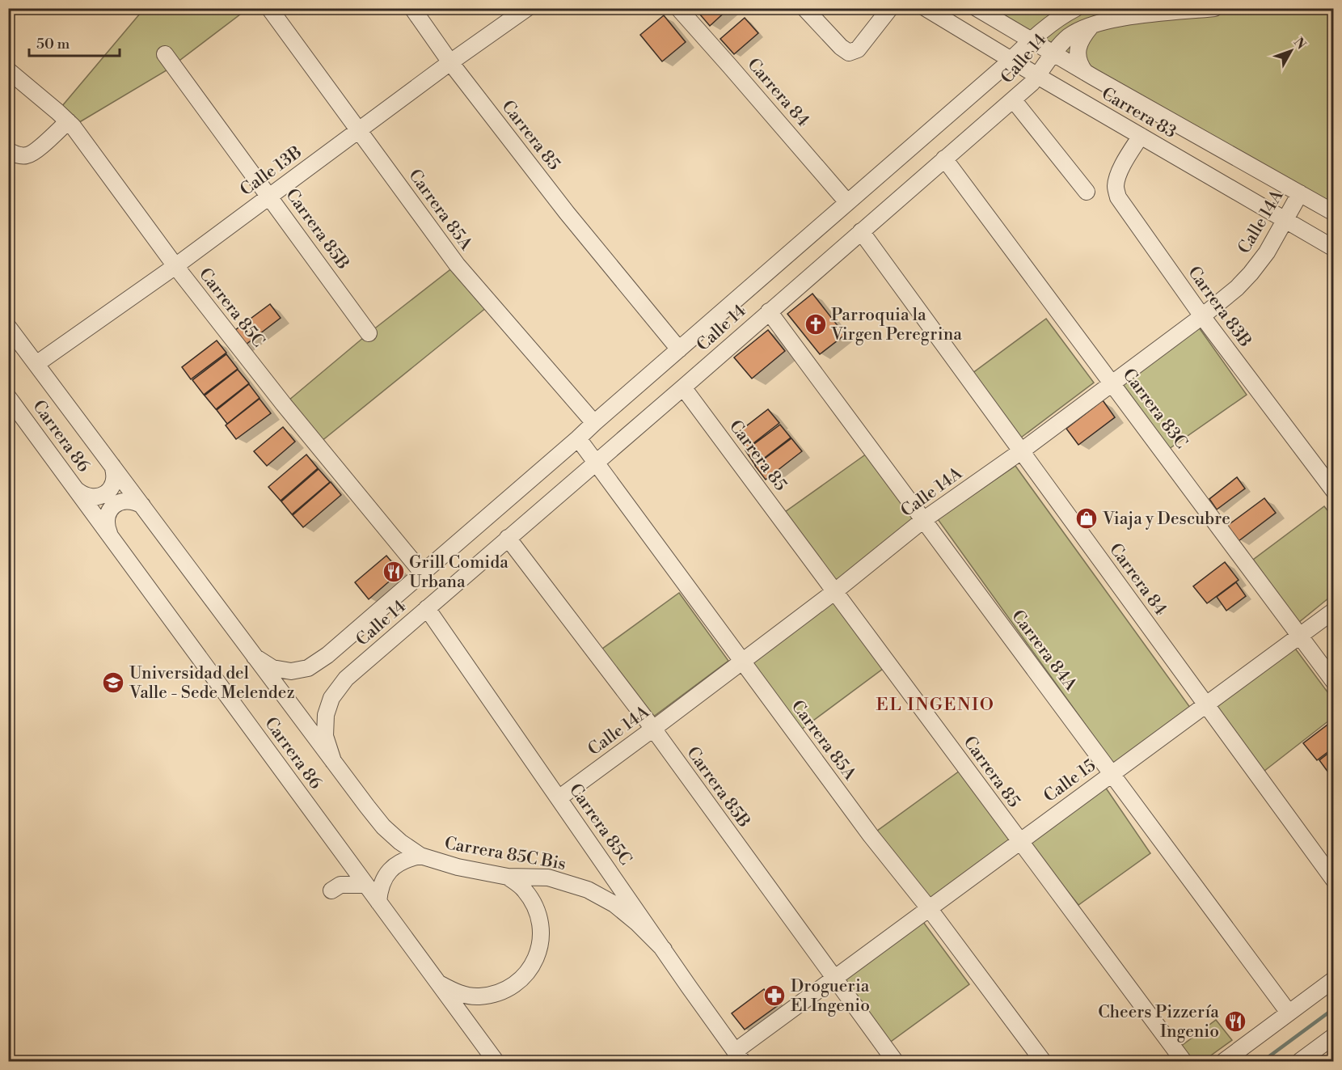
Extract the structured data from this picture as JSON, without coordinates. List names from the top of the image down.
{
  "streets": {
    "street": [
      "Calle 14",
      "Carrera 84",
      "Carrera 83",
      "Carrera 85",
      "Calle 13B",
      "Carrera 85A",
      "Calle 14A",
      "Carrera 85B",
      "Carrera 83B",
      "Carrera 85C",
      "Carrera 83C",
      "Carrera 86",
      "Carrera 84A",
      "Calle 15",
      "Carrera 85C Bis"
    ]
  },
  "crossings": [
    ["Calle 14", "Carrera 84"],
    ["Calle 14", "Carrera 83"],
    ["Calle 14", "Carrera 85"],
    ["Calle 14", "Carrera 85A"],
    ["Calle 14", "Carrera 85B"],
    ["Calle 14", "Carrera 85C"],
    ["Calle 14", "Carrera 83C"],
    ["Calle 14", "Carrera 86"],
    ["Calle 14", "Carrera 84A"],
    ["Carrera 84", "Calle 14A"],
    ["Carrera 84", "Calle 15"],
    ["Carrera 83", "Calle 14A"],
    ["Carrera 83", "Carrera 83B"],
    ["Carrera 85", "Calle 13B"],
    ["Carrera 85", "Calle 14A"],
    ["Carrera 85", "Calle 15"],
    ["Calle 13B", "Carrera 85A"],
    ["Calle 13B", "Carrera 85B"],
    ["Calle 13B", "Carrera 85C"],
    ["Calle 13B", "Carrera 86"],
    ["Carrera 85A", "Calle 14A"],
    ["Carrera 85A", "Calle 15"],
    ["Calle 14A", "Carrera 85B"],
    ["Calle 14A", "Carrera 83B"],
    ["Calle 14A", "Carrera 85C"],
    ["Calle 14A", "Carrera 83C"],
    ["Calle 14A", "Carrera 84A"],
    ["Carrera 85B", "Calle 15"],
    ["Carrera 85C", "Calle 15"],
    ["Carrera 85C", "Carrera 85C Bis"],
    ["Carrera 83C", "Calle 15"],
    ["Carrera 86", "Carrera 85C Bis"],
    ["Carrera 84A", "Calle 15"]
  ],
  "districts": ["EL INGENIO"],
  "places": {
    "church": ["Parroquia la Virgen Peregrina"],
    "shop": ["Viaja y Descubre"],
    "restaurant": ["Grill Comida Urbana", "Cheers Pizzería Ingenio"],
    "school or university": ["Universidad del Valle - Sede Melendez"],
    "pharmacy": ["Drogueria El Ingenio"]
  },
  "scale_bar": "50 m",
  "north": "top right"
}
